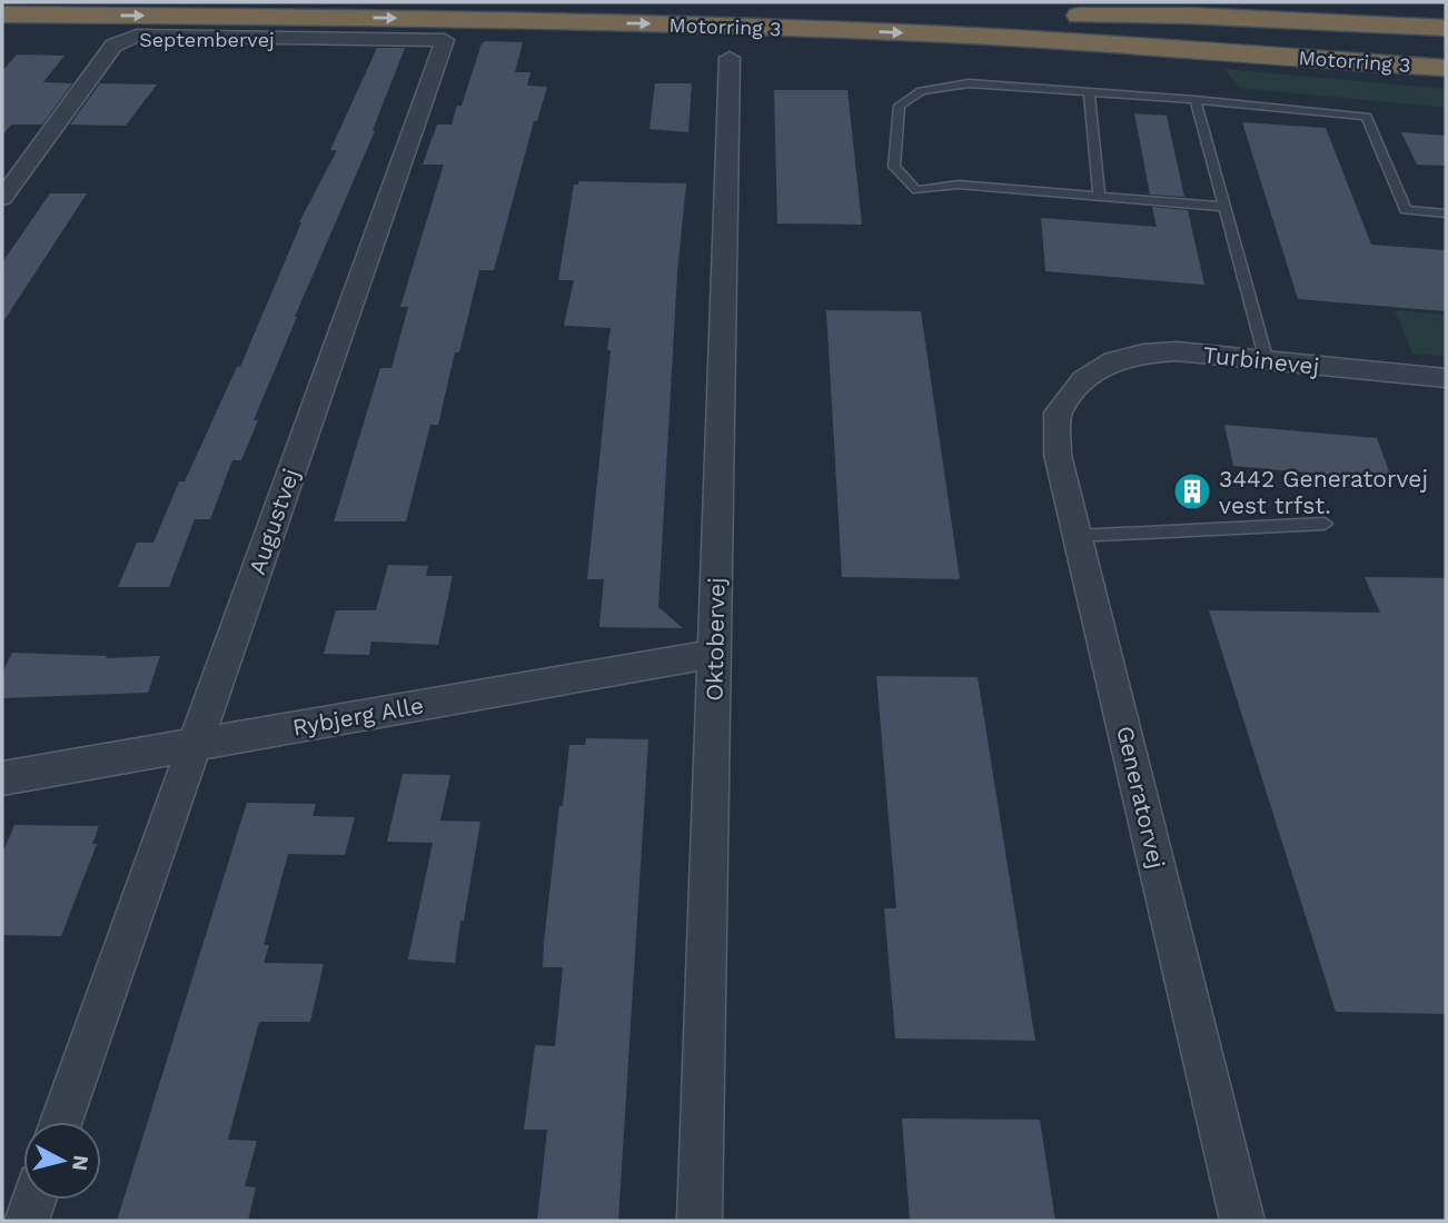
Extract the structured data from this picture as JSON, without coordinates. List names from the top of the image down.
{
  "streets": {
    "highway": ["Motorring 3"],
    "street": [
      "Septembervej",
      "Turbinevej",
      "Augustvej",
      "Oktobervej",
      "Rybjerg Alle",
      "Generatorvej"
    ]
  },
  "crossings": [
    ["Septembervej", "Augustvej"],
    ["Turbinevej", "Generatorvej"],
    ["Augustvej", "Rybjerg Alle"],
    ["Oktobervej", "Rybjerg Alle"]
  ],
  "places": {
    "building": ["3442 Generatorvej vest trfst."]
  },
  "north": "right"
}
